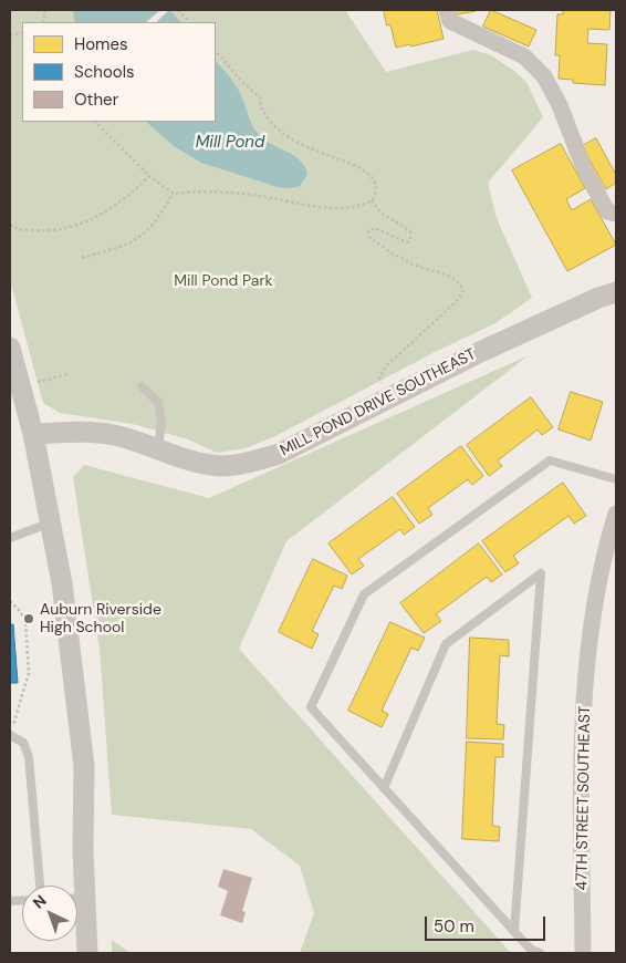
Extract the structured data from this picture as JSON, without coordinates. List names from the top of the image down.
{
  "streets": {
    "street": ["MILL POND DRIVE SOUTHEAST", "47TH STREET SOUTHEAST"]
  },
  "water": ["Mill Pond"],
  "parks": ["Mill Pond Park"],
  "places": ["Auburn Riverside High School"],
  "legend": ["Homes", "Schools", "Other"],
  "scale_bar": "50 m",
  "north": "top left"
}
